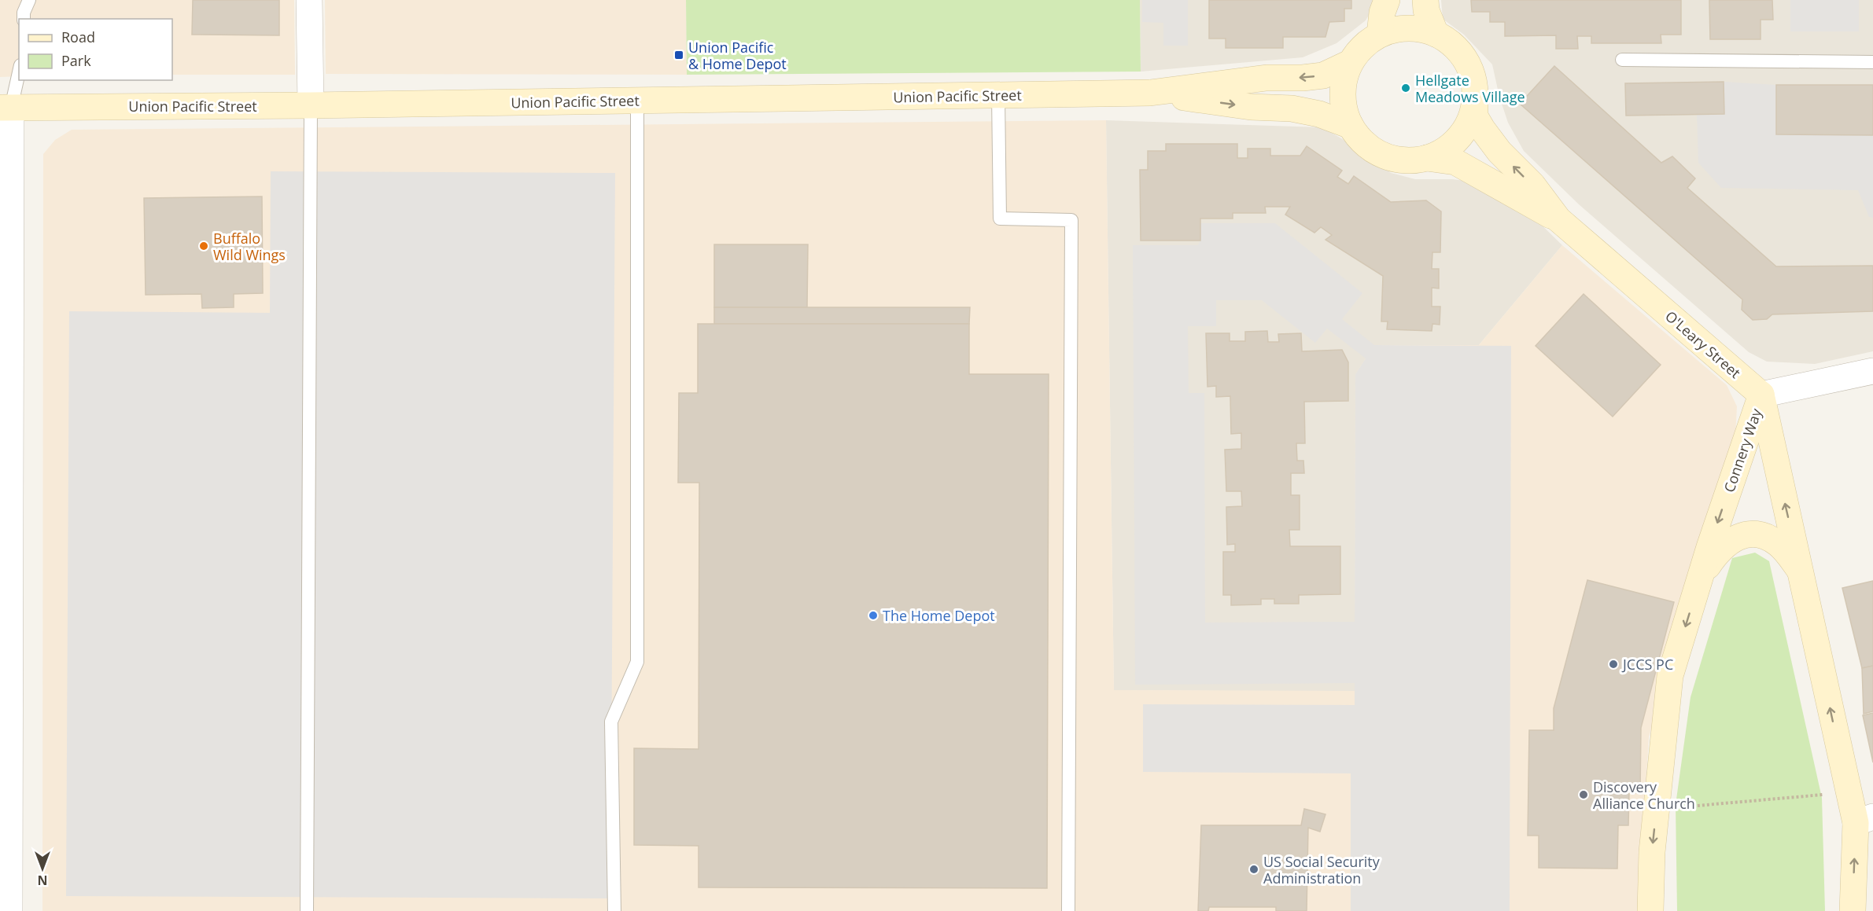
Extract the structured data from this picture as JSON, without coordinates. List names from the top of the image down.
{
  "streets": {
    "street": ["Union Pacific Street", "O'Leary Street", "Connery Way"]
  },
  "crossings": [
    ["Union Pacific Street", "O'Leary Street"],
    ["O'Leary Street", "Connery Way"]
  ],
  "places": {
    "transit": ["Union Pacific & Home Depot"],
    "other": [
      "Hellgate Meadows Village",
      "Buffalo Wild Wings",
      "The Home Depot",
      "JCCS PC",
      "Discovery Alliance Church",
      "US Social Security Administration"
    ]
  },
  "legend": ["Road", "Park"],
  "north": "bottom"
}
